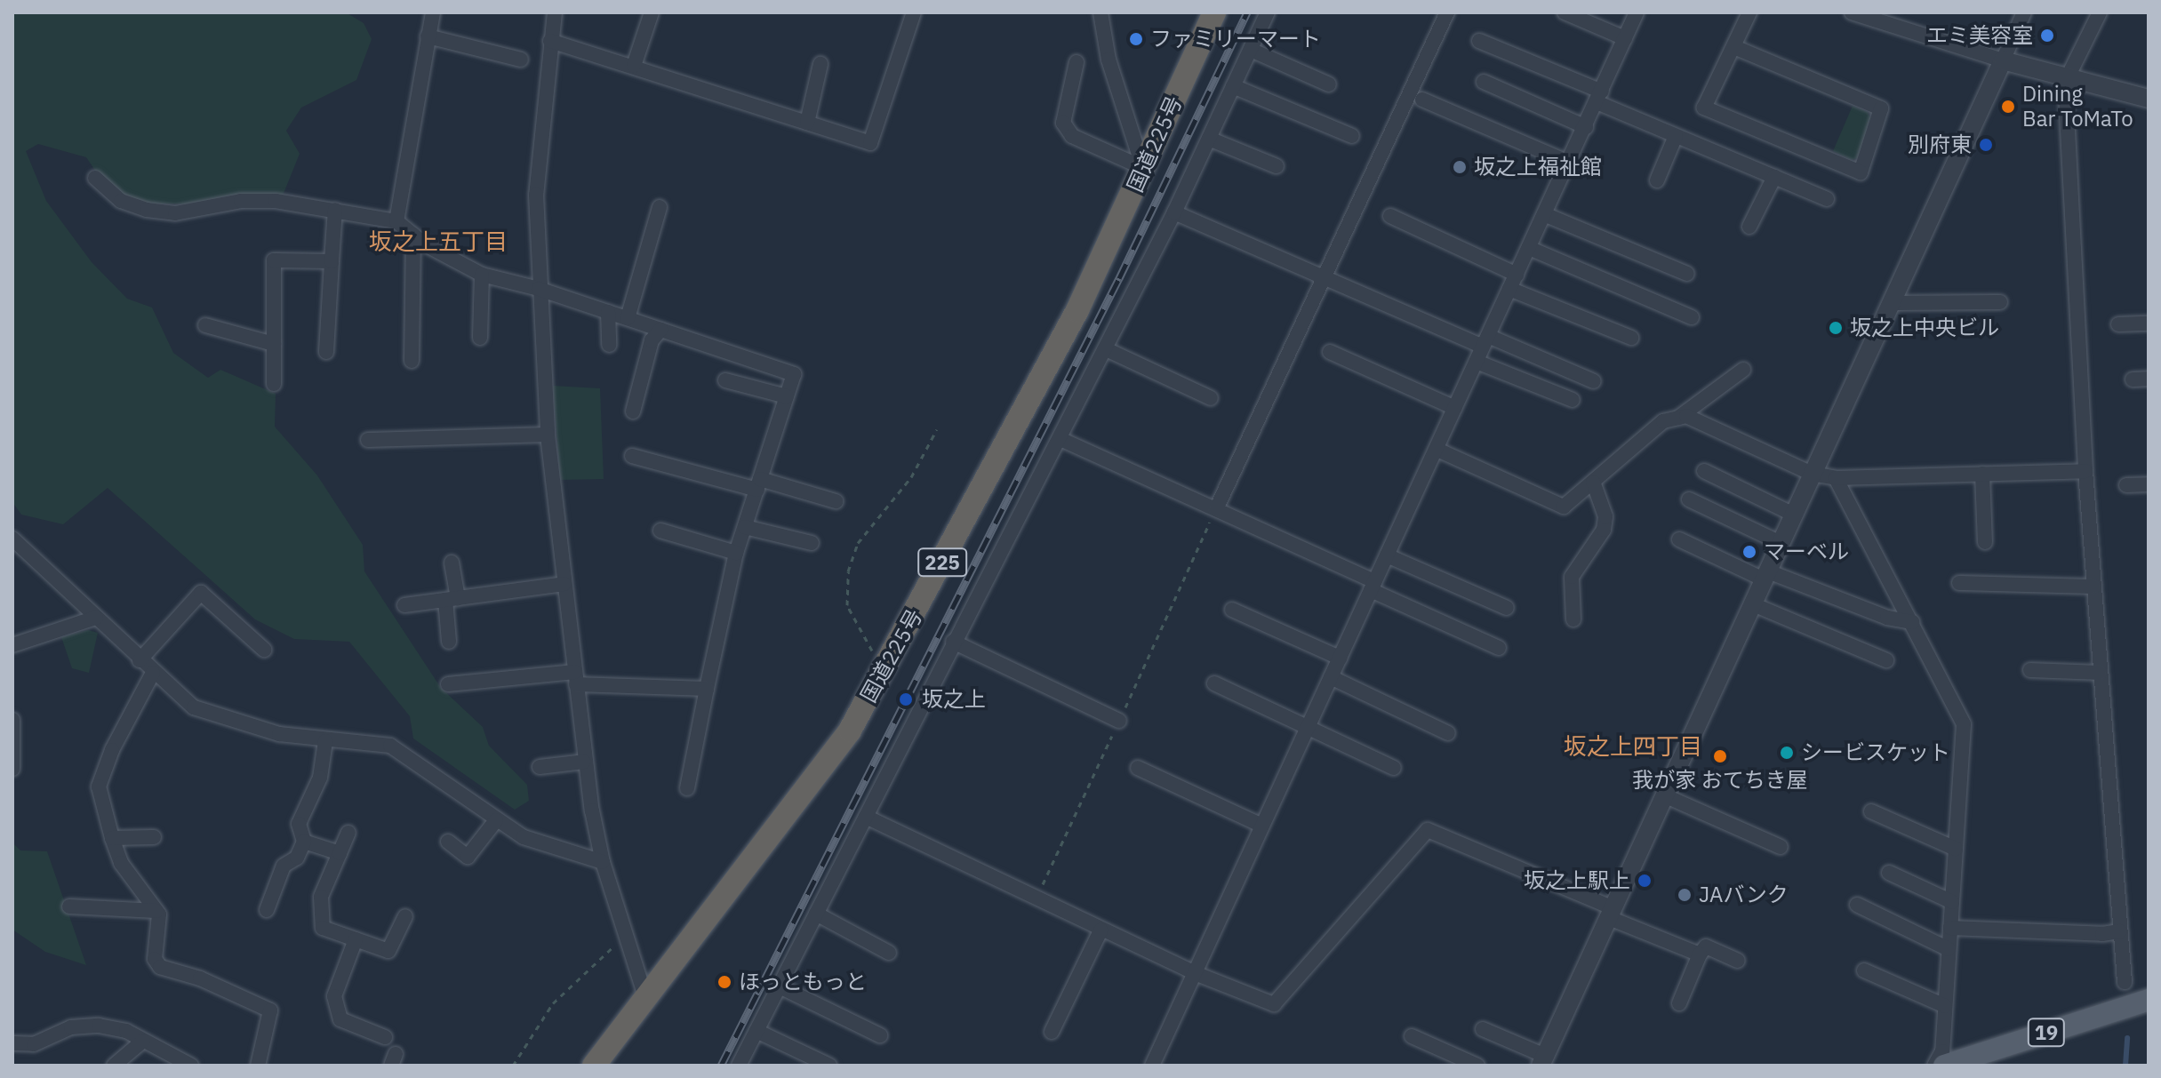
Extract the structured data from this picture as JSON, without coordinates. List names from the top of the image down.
{
  "streets": {
    "highway": ["国道225号", "225"],
    "main road": ["19"]
  },
  "districts": ["坂之上五丁目", "坂之上四丁目"],
  "places": [
    "エミ美容室",
    "ファミリーマート",
    "Dining Bar ToMaTo",
    "別府東",
    "坂之上福祉館",
    "坂之上中央ビル",
    "マーベル",
    "坂之上",
    "シービスケット",
    "我が家 おてちき屋",
    "坂之上駅上",
    "JAバンク",
    "ほっともっと"
  ]
}
